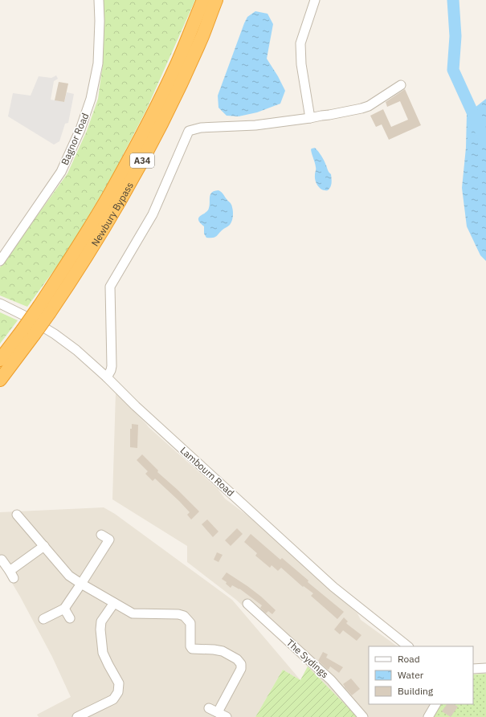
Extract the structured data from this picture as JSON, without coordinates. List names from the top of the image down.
{
  "streets": {
    "highway": ["A34", "Newbury Bypass"],
    "street": ["Bagnor Road", "Lambourn Road", "The Sydings"]
  },
  "legend": ["Road", "Water", "Building"]
}
